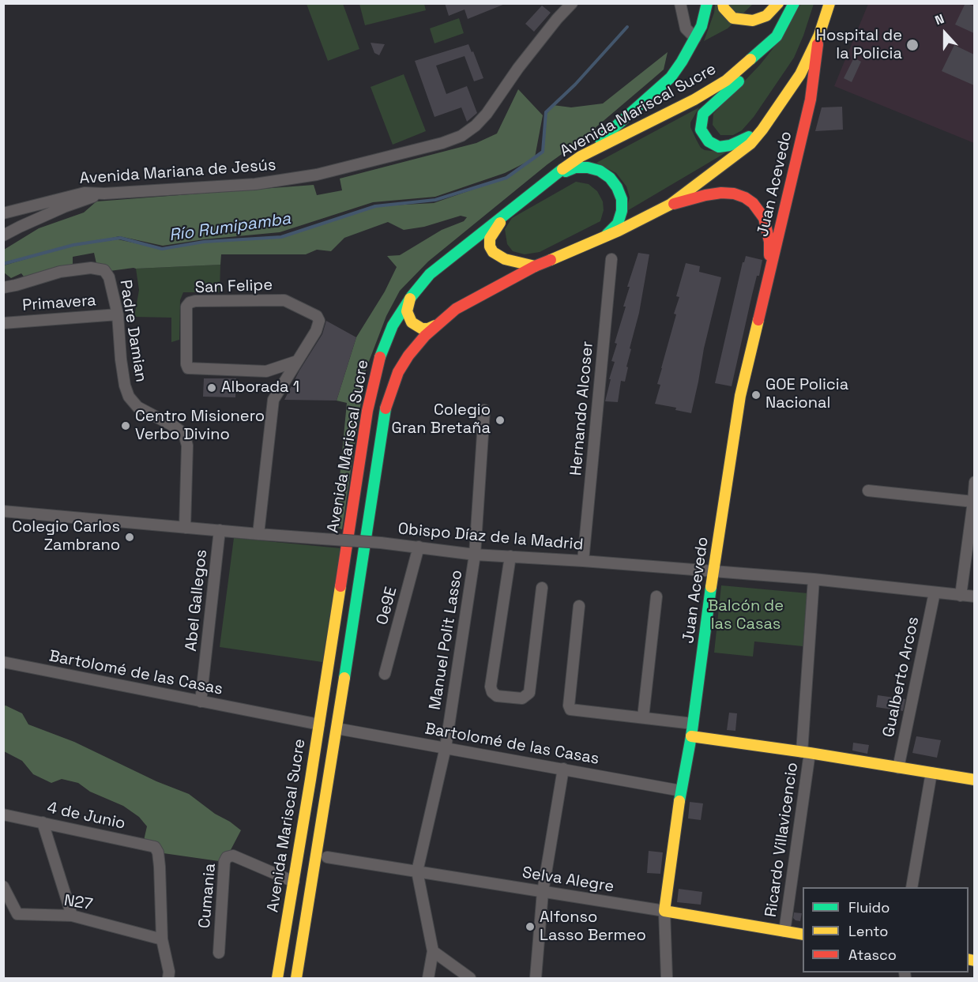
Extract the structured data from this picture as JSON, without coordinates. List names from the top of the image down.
{
  "streets": {
    "main road": ["Avenida Mariscal Sucre", "Juan Acevedo", "Selva Alegre"],
    "street": [
      "Avenida Mariana de Jesús",
      "San Felipe",
      "Primavera",
      "Padre Damian",
      "Hernando Alcoser",
      "Obispo Díaz de la Madrid",
      "Abel Gallegos",
      "Oe9E",
      "Manuel Polit Lasso",
      "Bartolomé de las Casas",
      "Gualberto Arcos",
      "4 de Junio",
      "Ricardo Villavicencio",
      "Cumania",
      "N27"
    ]
  },
  "crossings": [
    ["Avenida Mariscal Sucre", "Juan Acevedo"],
    ["Avenida Mariscal Sucre", "Bartolomé de las Casas"],
    ["Avenida Mariscal Sucre", "Cumania"],
    ["Juan Acevedo", "Obispo Díaz de la Madrid"],
    ["Juan Acevedo", "Bartolomé de las Casas"],
    ["Juan Acevedo", "Selva Alegre"],
    ["San Felipe", "Obispo Díaz de la Madrid"],
    ["Primavera", "Padre Damian"],
    ["Padre Damian", "Obispo Díaz de la Madrid"],
    ["Hernando Alcoser", "Obispo Díaz de la Madrid"],
    ["Obispo Díaz de la Madrid", "Abel Gallegos"],
    ["Obispo Díaz de la Madrid", "Oe9E"],
    ["Obispo Díaz de la Madrid", "Manuel Polit Lasso"],
    ["Obispo Díaz de la Madrid", "Gualberto Arcos"],
    ["Obispo Díaz de la Madrid", "Ricardo Villavicencio"],
    ["Abel Gallegos", "Bartolomé de las Casas"],
    ["Manuel Polit Lasso", "Bartolomé de las Casas"],
    ["Manuel Polit Lasso", "Selva Alegre"],
    ["4 de Junio", "N27"],
    ["Ricardo Villavicencio", "Selva Alegre"]
  ],
  "water": ["Río Rumipamba"],
  "parks": ["Balcón de las Casas"],
  "places": [
    "Hospital de la Policia",
    "Alborada 1",
    "GOE Policia Nacional",
    "Colegio Gran Bretaña",
    "Centro Misionero Verbo Divino",
    "Colegio Carlos Zambrano",
    "Alfonso Lasso Bermeo"
  ],
  "legend": ["Fluido", "Lento", "Atasco"],
  "north": "top"
}
